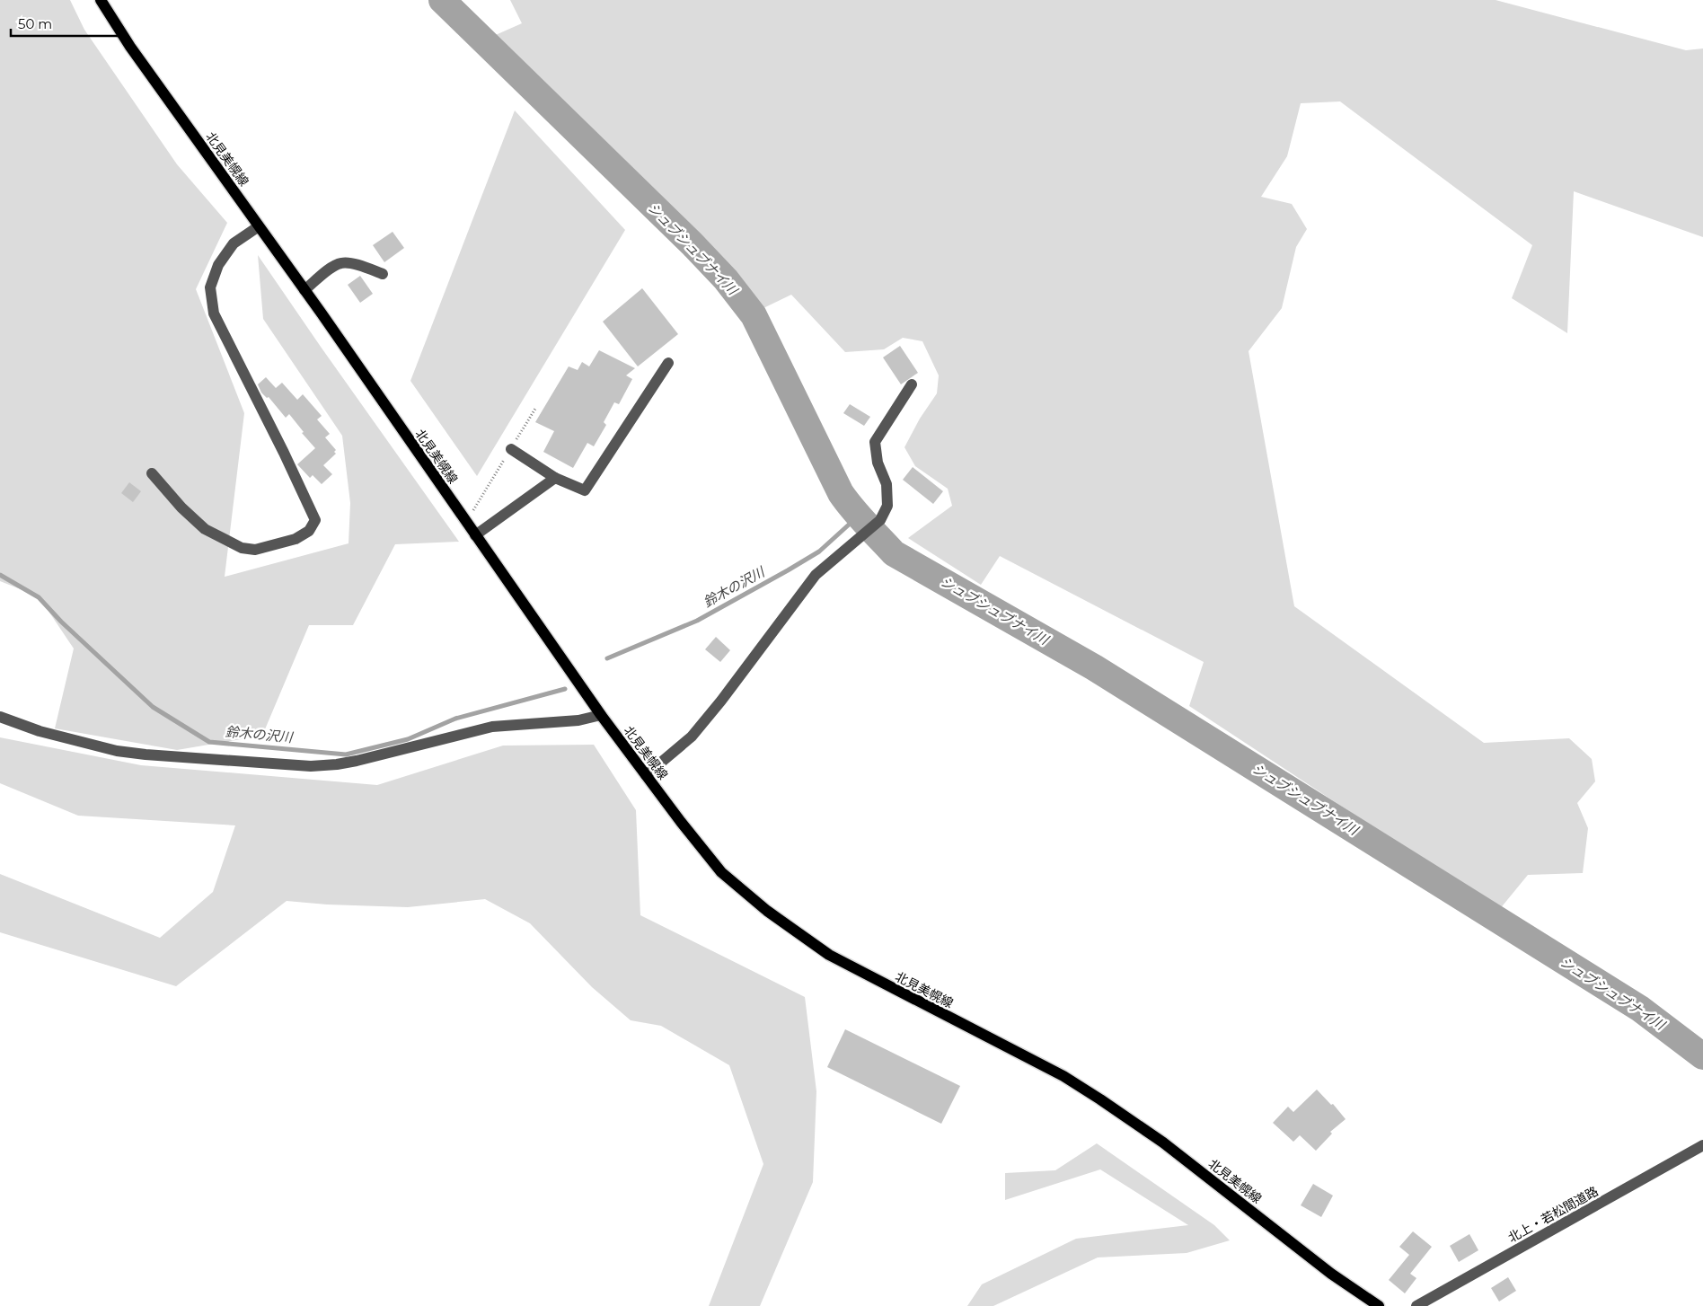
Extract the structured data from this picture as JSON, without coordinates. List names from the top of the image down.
{
  "streets": {
    "main road": ["北見美幌線"],
    "street": ["北上・若松間道路"]
  },
  "water": ["シュブシュブナイ川", "鈴木の沢川"],
  "scale_bar": "50 m"
}
